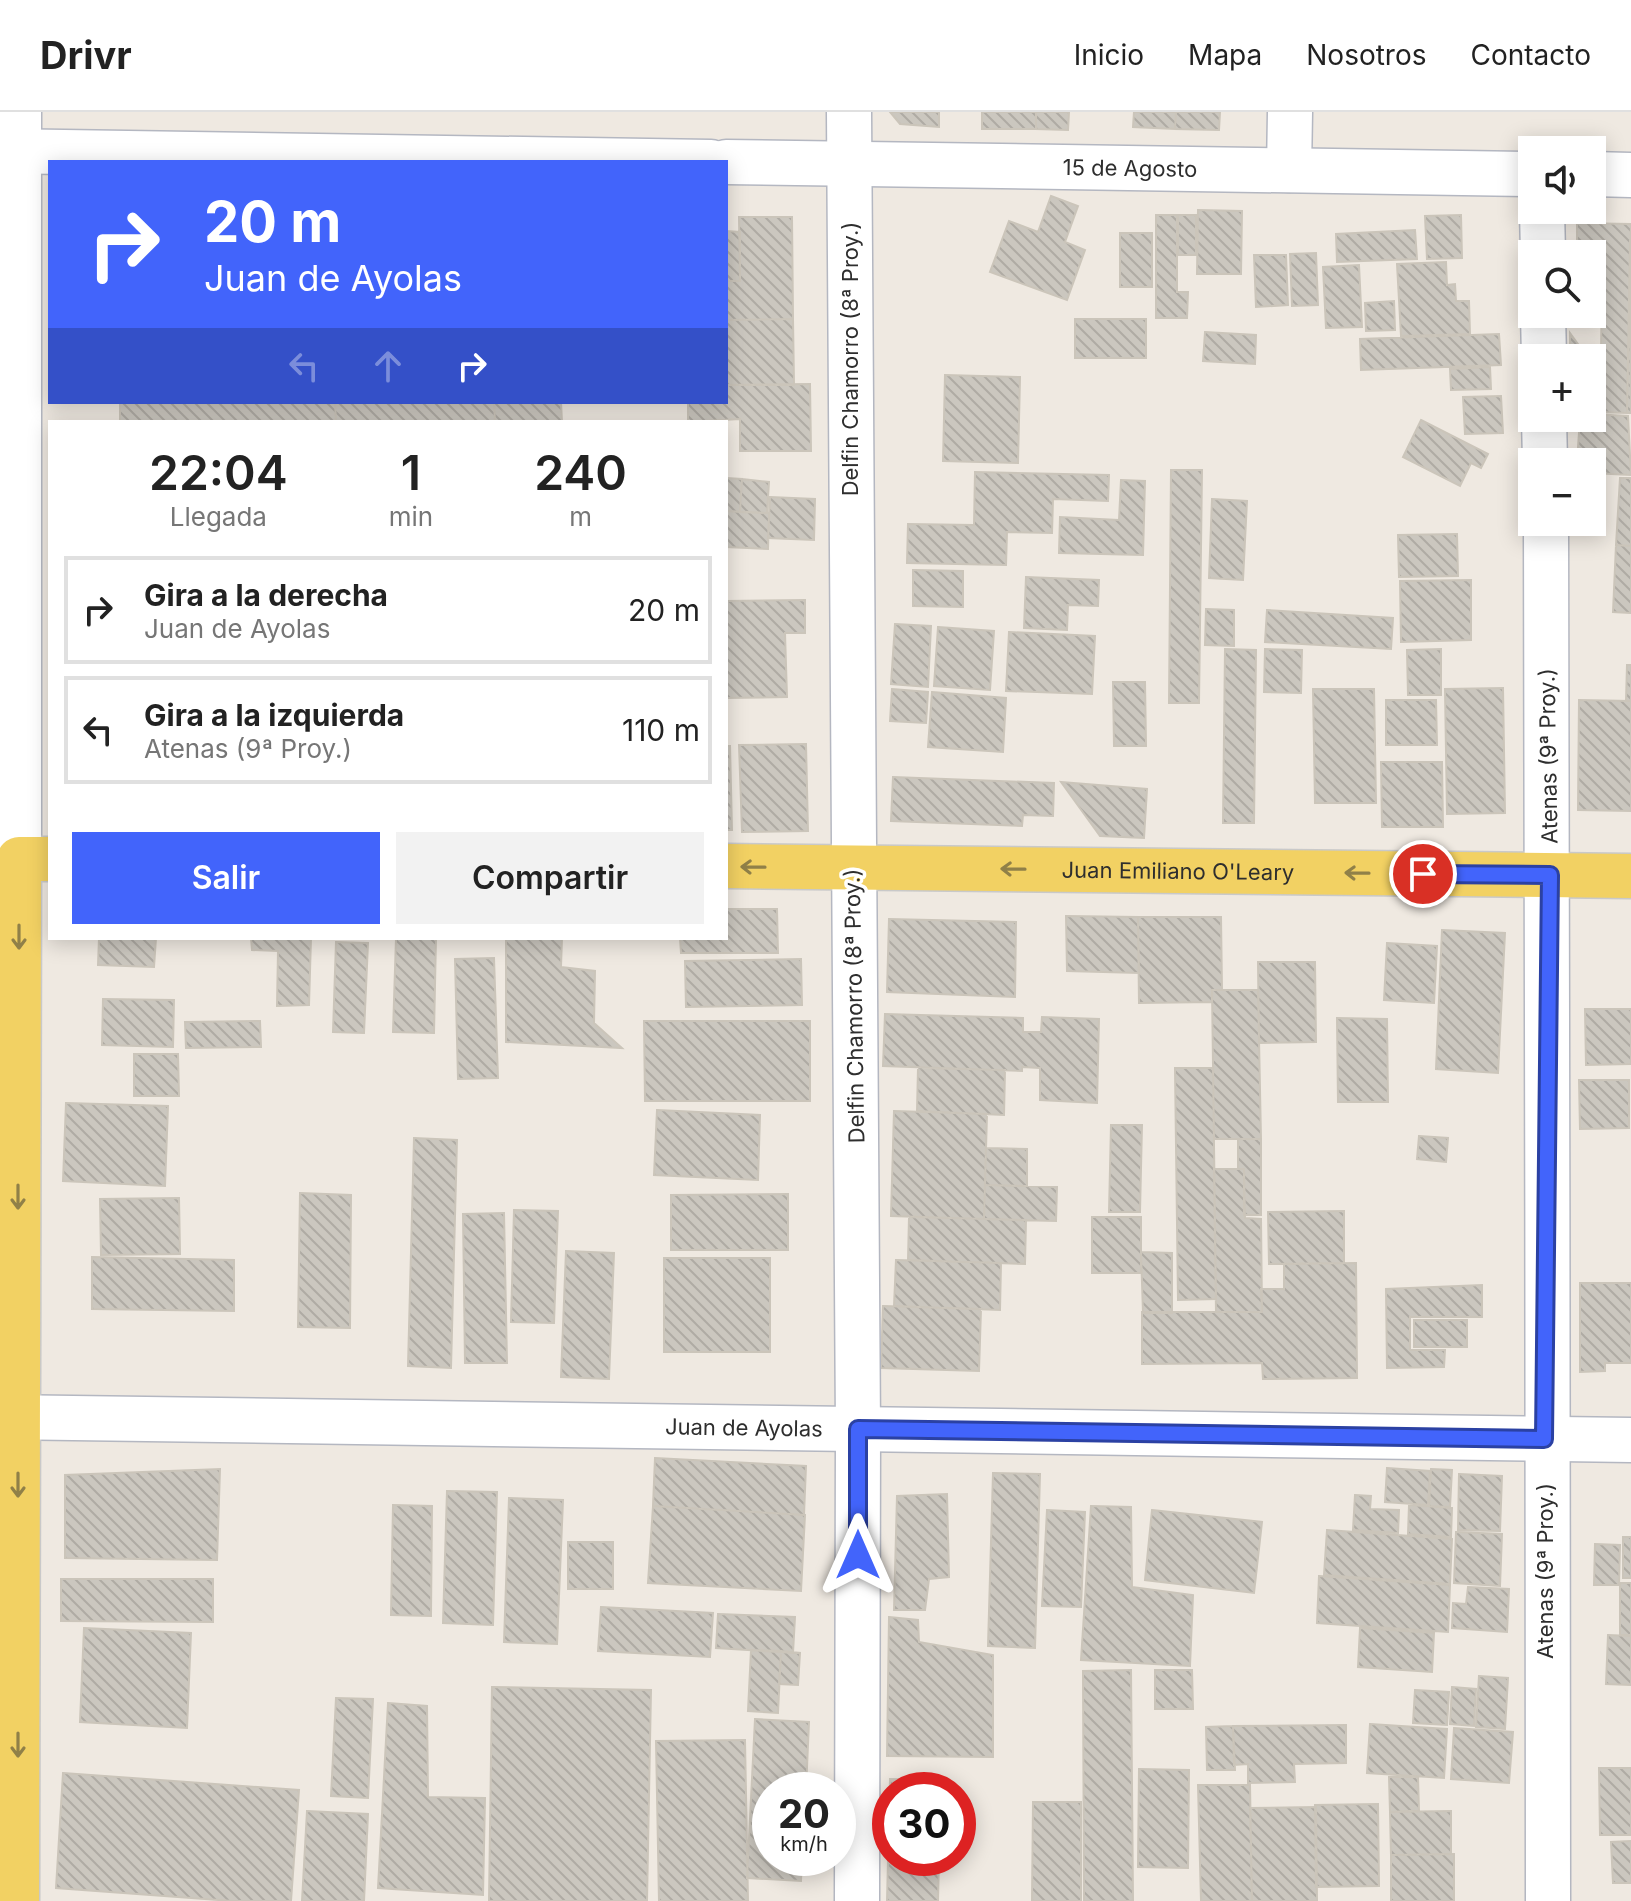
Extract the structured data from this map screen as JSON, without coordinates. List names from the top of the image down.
{
  "streets": {
    "main road": ["Juan Emiliano O'Leary"],
    "street": [
      "15 de Agosto",
      "Delfin Chamorro (8ª Proy.)",
      "Atenas (9ª Proy.)",
      "Juan de Ayolas"
    ]
  },
  "crossings": [
    ["15 de Agosto", "Delfin Chamorro (8ª Proy.)"],
    ["Delfin Chamorro (8ª Proy.)", "Juan Emiliano O'Leary"],
    ["Delfin Chamorro (8ª Proy.)", "Juan de Ayolas"],
    ["Atenas (9ª Proy.)", "Juan Emiliano O'Leary"],
    ["Atenas (9ª Proy.)", "Juan de Ayolas"]
  ],
  "one_way": ["Juan Emiliano O'Leary"],
  "page": {
    "header": "Drivr",
    "nav": [
      "Inicio",
      "Mapa",
      "Nosotros",
      "Contacto"
    ],
    "map_buttons": ["+", "−"],
    "turn": ["20 m", "Juan de Ayolas"],
    "eta": [
      "22:04",
      "Llegada",
      "1",
      "min",
      "240",
      "m"
    ],
    "list": [
      {
        "name": "Gira a la derecha",
        "note": "Juan de Ayolas",
        "value": "20 m"
      },
      {
        "name": "Gira a la izquierda",
        "note": "Atenas (9ª Proy.)",
        "value": "110 m"
      }
    ],
    "buttons": ["Salir", "Compartir"],
    "speed": "20 km/h",
    "limit": "30"
  }
}
